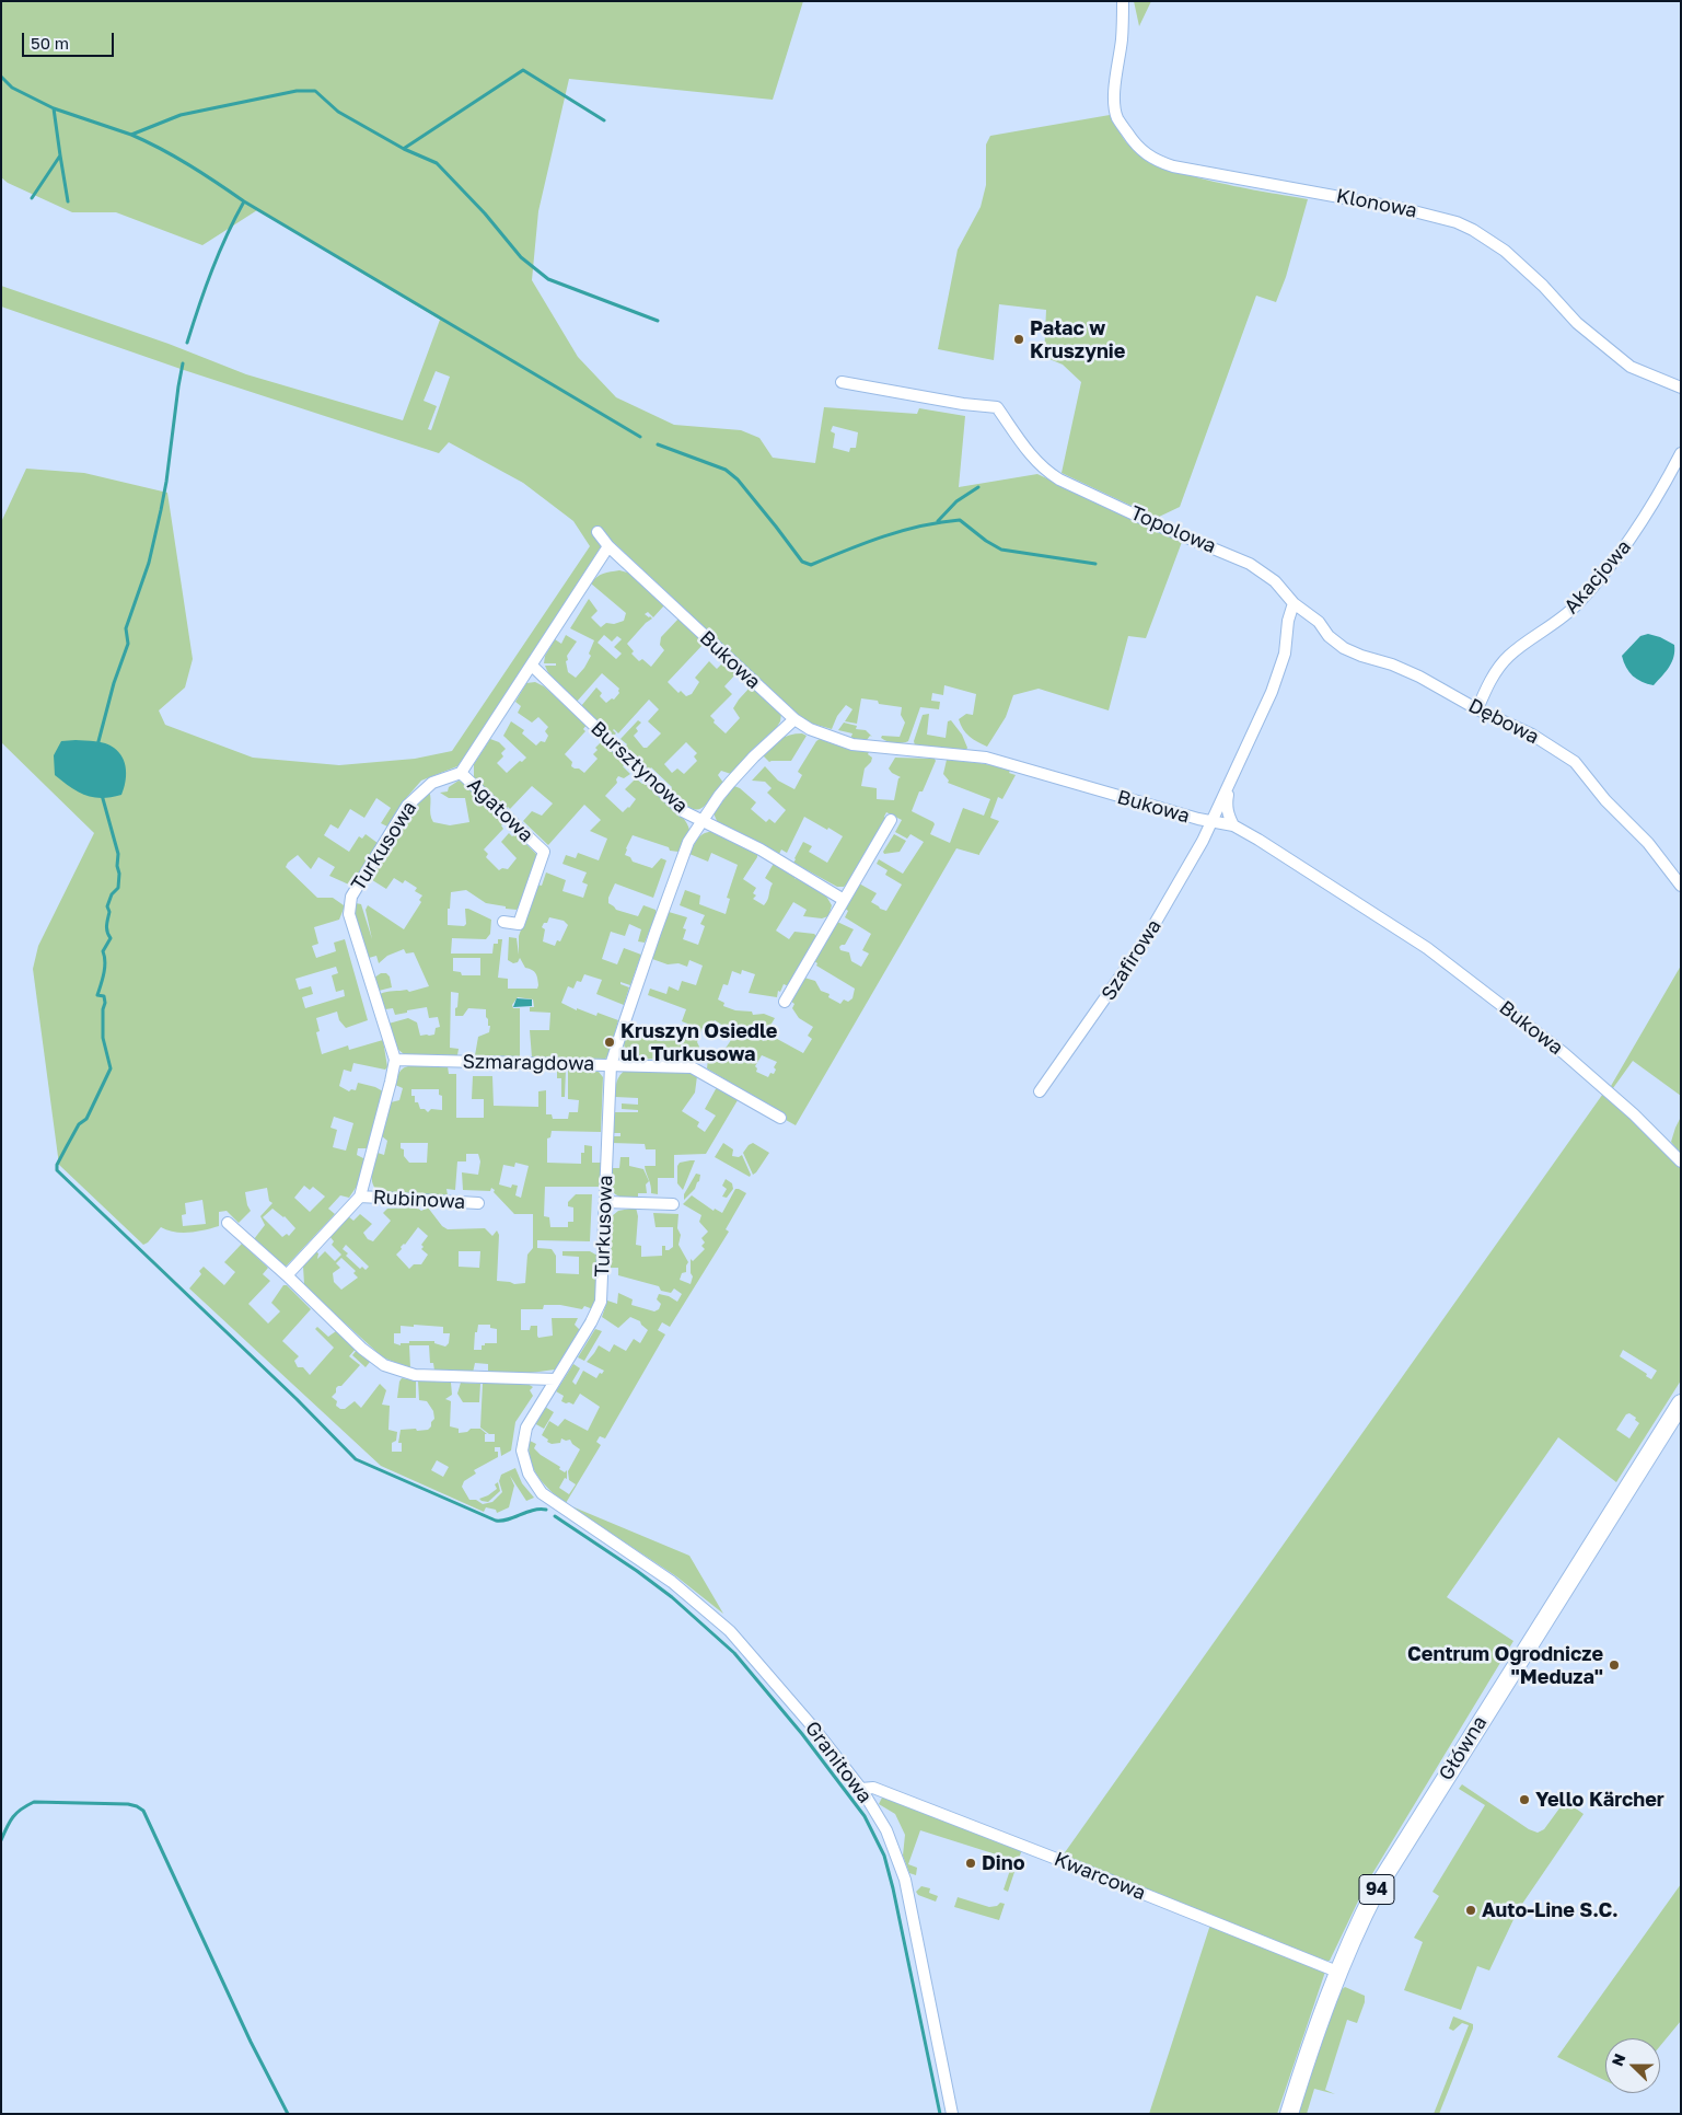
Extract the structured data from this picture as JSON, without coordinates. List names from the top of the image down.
{
  "streets": {
    "main road": ["Główna", "94"],
    "street": [
      "Klonowa",
      "Topolowa",
      "Akacjowa",
      "Bukowa",
      "Dębowa",
      "Bursztynowa",
      "Agatowa",
      "Turkusowa",
      "Szafirowa",
      "Szmaragdowa",
      "Rubinowa",
      "Granitowa",
      "Kwarcowa"
    ]
  },
  "crossings": [
    ["Topolowa", "Dębowa"],
    ["Akacjowa", "Dębowa"],
    ["Bukowa", "Turkusowa"],
    ["Bukowa", "Szafirowa"],
    ["Bursztynowa", "Turkusowa"],
    ["Agatowa", "Turkusowa"],
    ["Turkusowa", "Szmaragdowa"],
    ["Turkusowa", "Rubinowa"],
    ["Turkusowa", "Granitowa"],
    ["Główna", "Kwarcowa"],
    ["Granitowa", "Kwarcowa"]
  ],
  "places": [
    "Pałac w Kruszynie",
    "Kruszyn Osiedle ul. Turkusowa",
    "Centrum Ogrodnicze \"Meduza\"",
    "Yello Kärcher",
    "Dino",
    "Auto-Line S.C."
  ],
  "scale_bar": "50 m",
  "north": "left"
}
